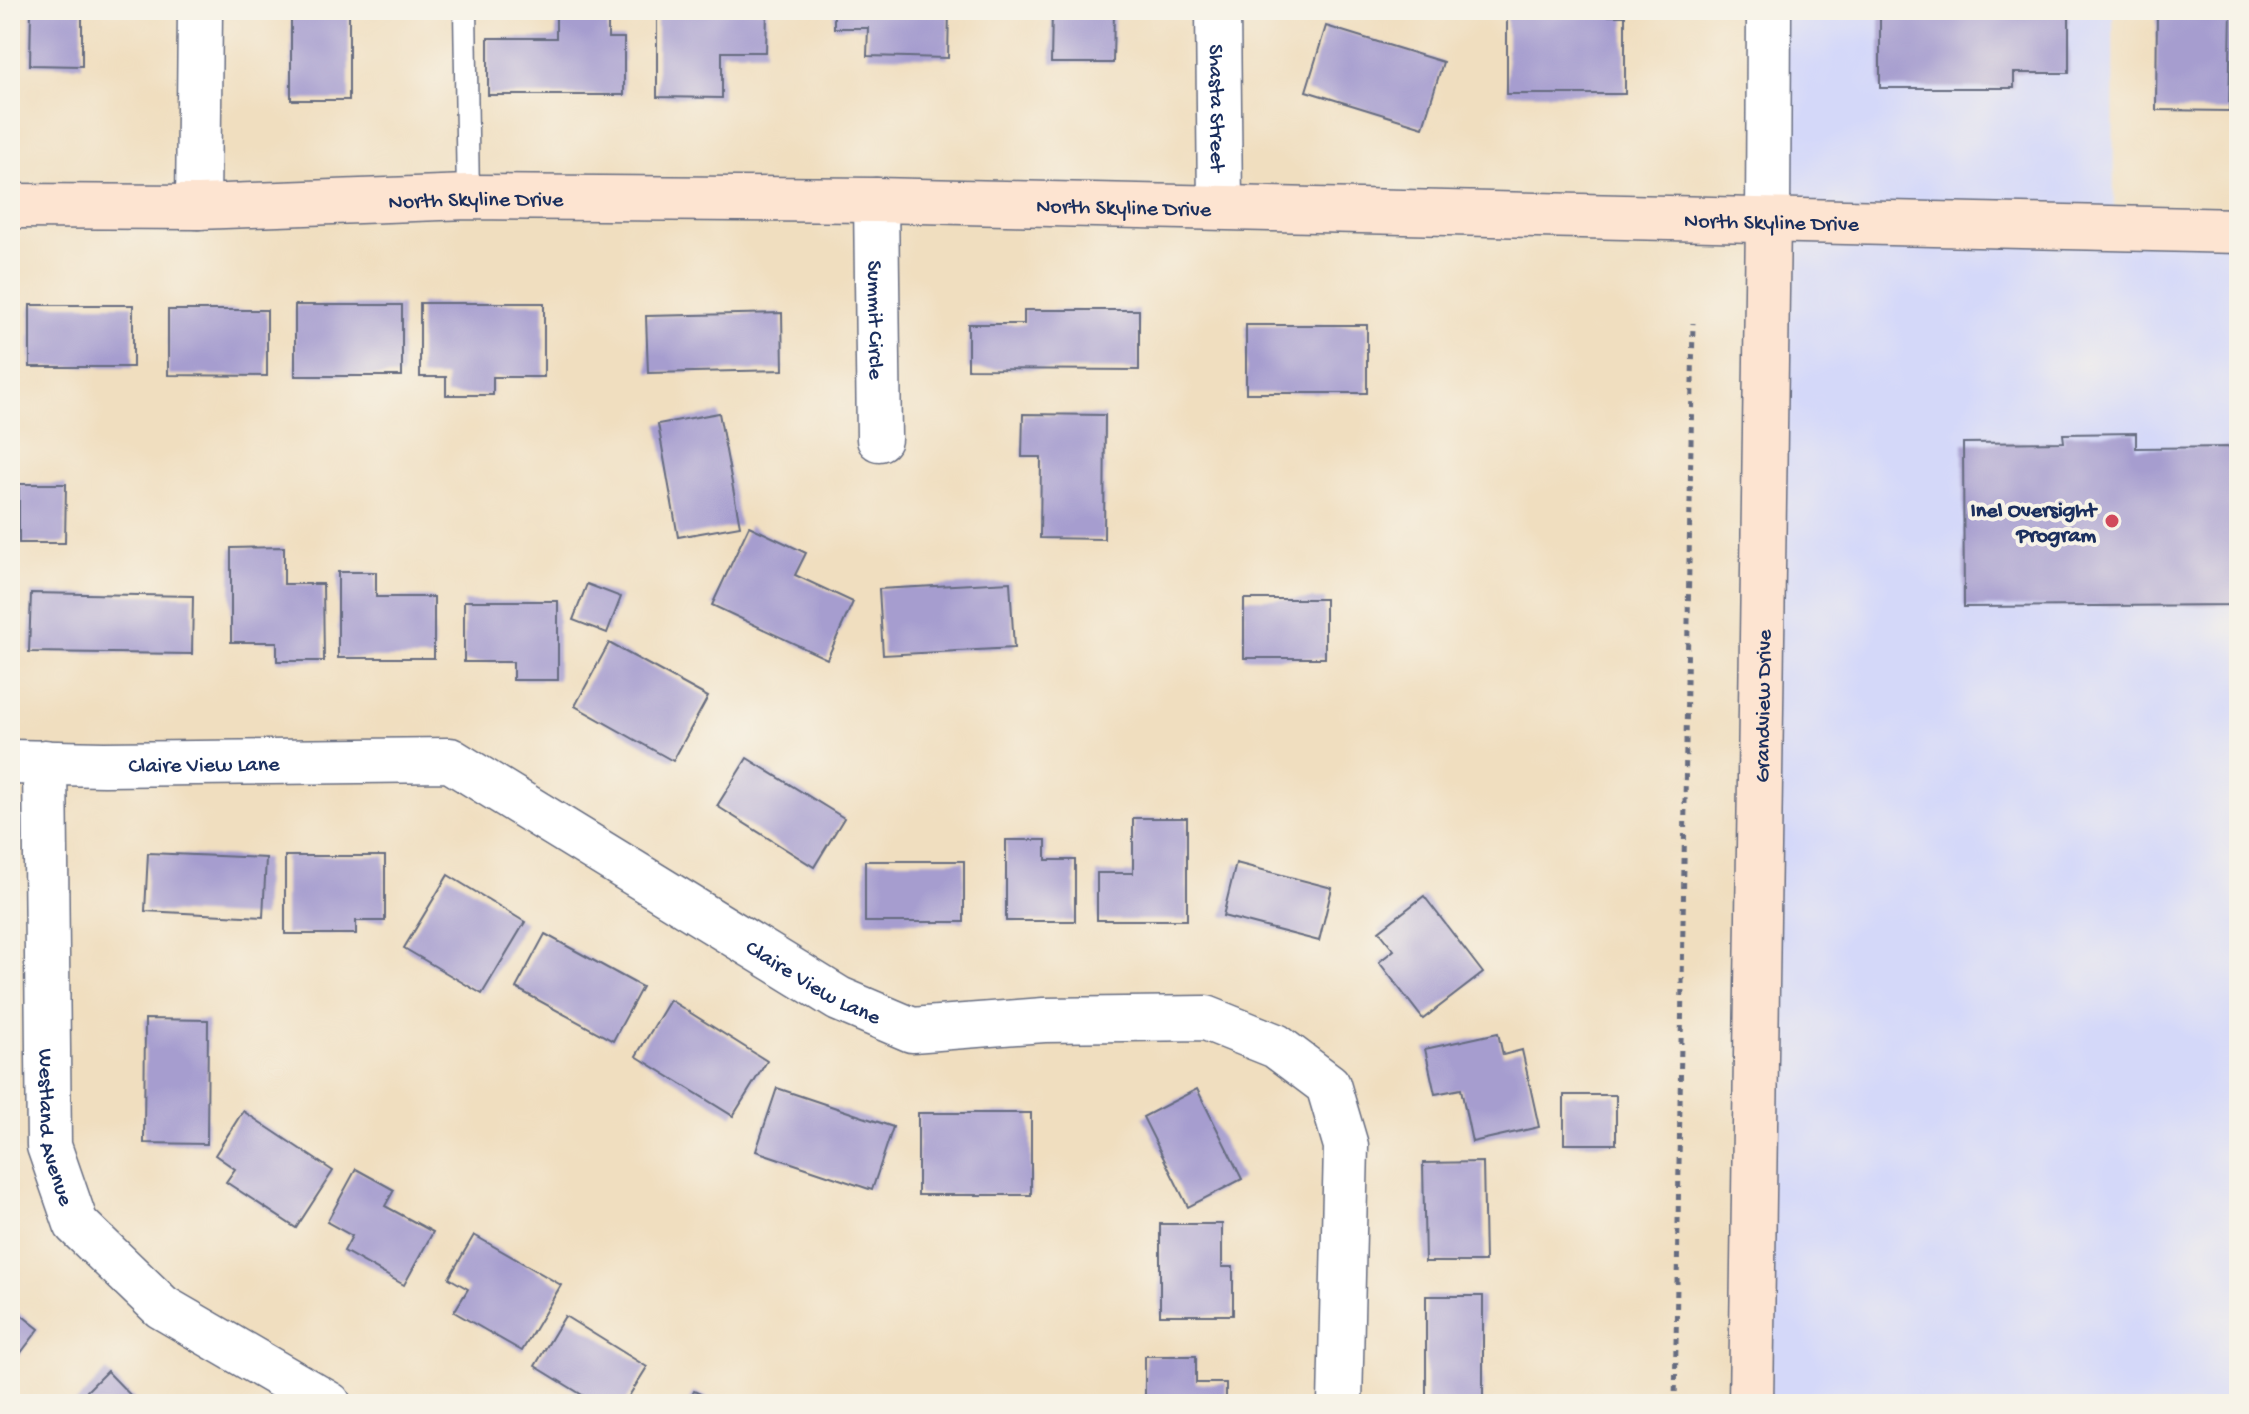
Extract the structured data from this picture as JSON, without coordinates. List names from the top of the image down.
{
  "streets": {
    "main road": ["North Skyline Drive", "Grandview Drive"],
    "street": [
      "Shasta Street",
      "Summit Circle",
      "Claire View Lane",
      "Westland Avenue"
    ]
  },
  "crossings": [
    ["Shasta Street", "North Skyline Drive"],
    ["North Skyline Drive", "Summit Circle"],
    ["North Skyline Drive", "Grandview Drive"],
    ["Claire View Lane", "Westland Avenue"]
  ],
  "places": ["Inel Oversight Program"]
}
